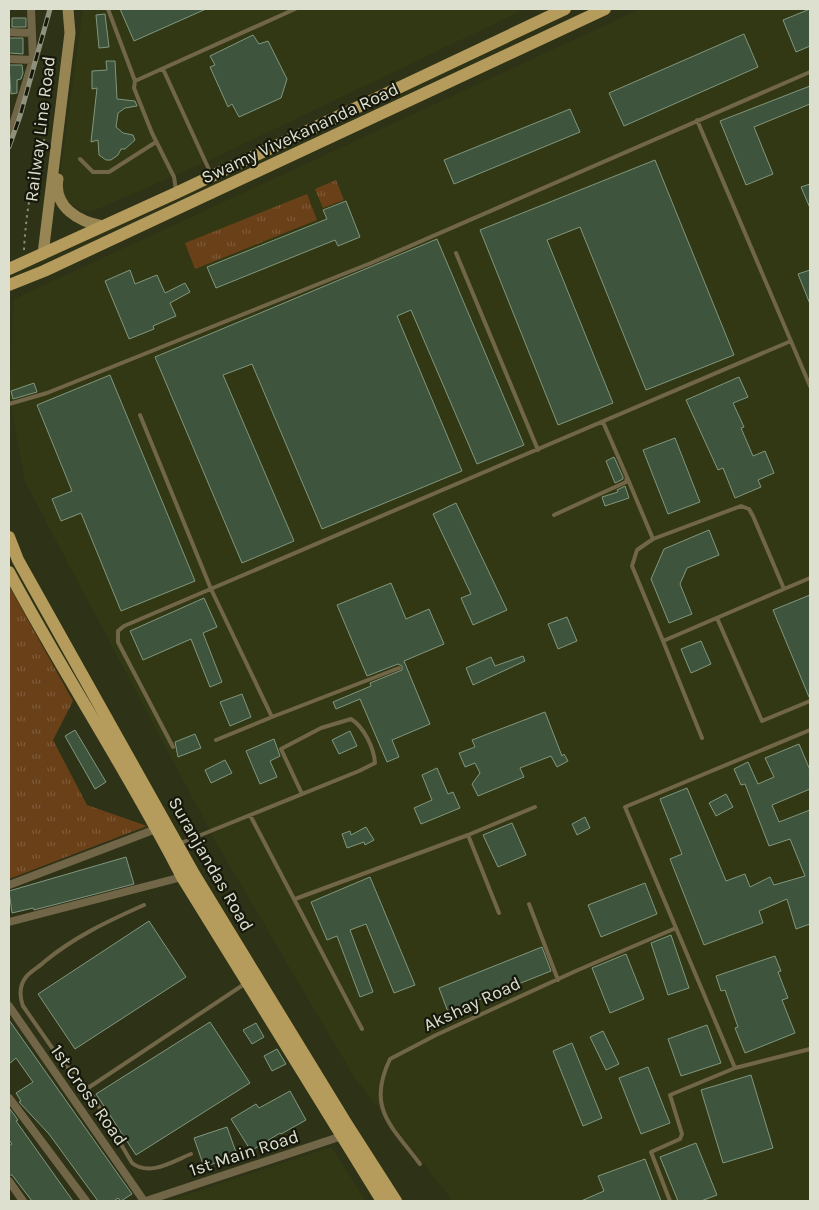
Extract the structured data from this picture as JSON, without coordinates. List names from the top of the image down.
{
  "streets": {
    "main road": ["Railway Line Road", "Swamy Vivekananda Road", "Suranjandas Road"],
    "street": ["1st Cross Road", "1st Main Road"],
    "lane": ["Akshay Road"]
  },
  "crossings": [
    ["Railway Line Road", "Swamy Vivekananda Road"],
    ["Suranjandas Road", "1st Main Road"],
    ["1st Cross Road", "1st Main Road"]
  ]
}
